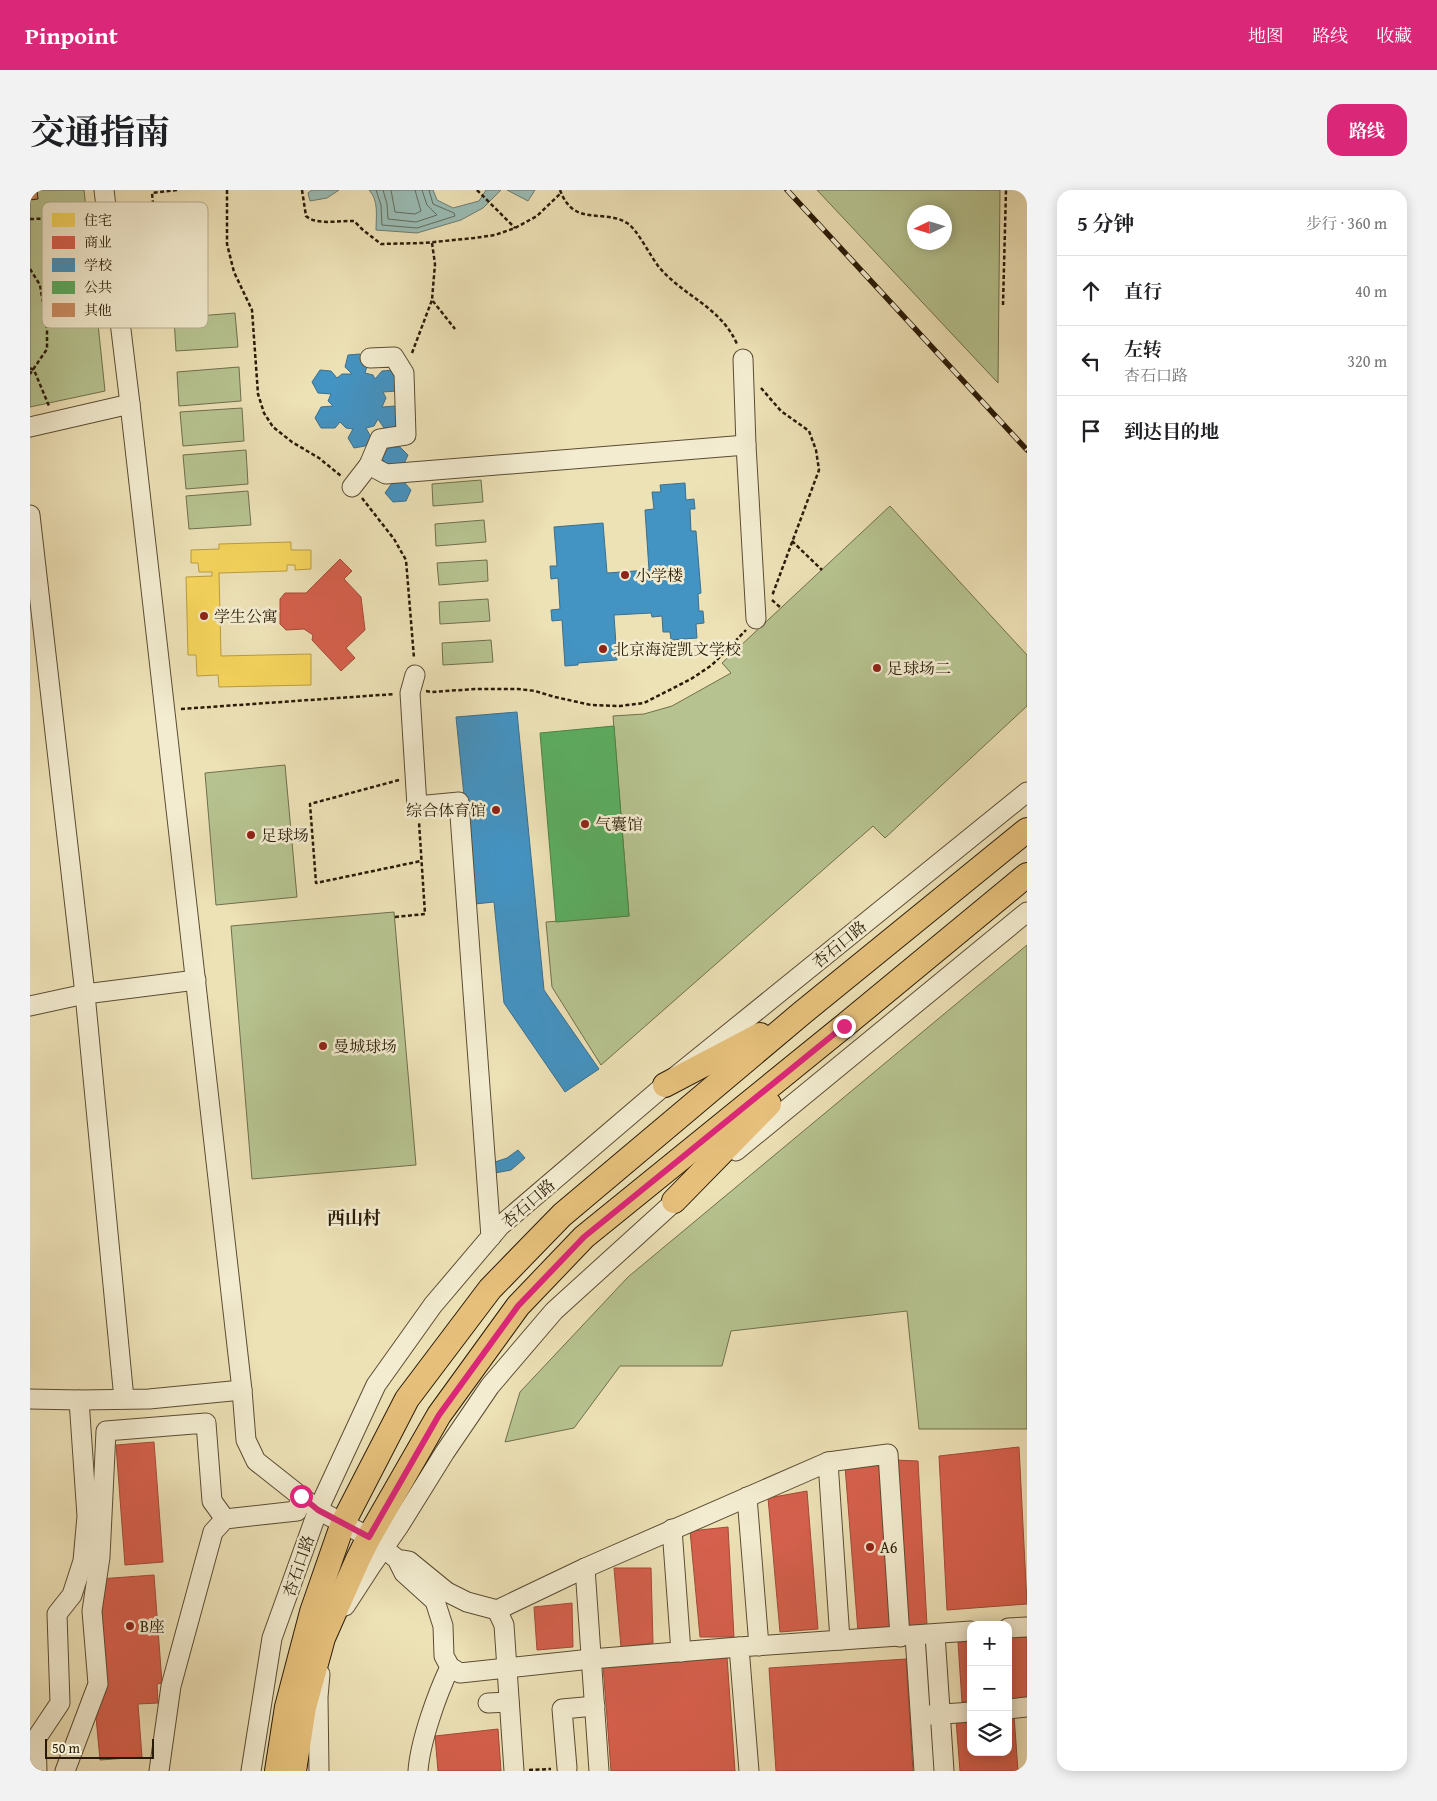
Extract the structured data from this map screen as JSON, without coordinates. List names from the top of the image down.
{
  "streets": {
    "main road": ["杏石口路"]
  },
  "districts": ["西山村"],
  "places": [
    "小学楼",
    "学生公寓",
    "北京海淀凯文学校",
    "足球场二",
    "综合体育馆",
    "气囊馆",
    "足球场",
    "曼城球场",
    "A6",
    "B座"
  ],
  "legend": [
    "住宅",
    "商业",
    "学校",
    "公共",
    "其他"
  ],
  "scale_bar": "50 m",
  "north": "left",
  "page": {
    "header": "Pinpoint",
    "nav": ["地图", "路线", "收藏"],
    "title": "交通指南",
    "buttons": "路线",
    "heading": ["5 分钟", "步行 · 360 m"],
    "list": [
      ["直行", "40 m"],
      ["左转", "杏石口路", "320 m"],
      "到达目的地"
    ],
    "map_buttons": ["+", "−"],
    "scale": "50 m"
  }
}
